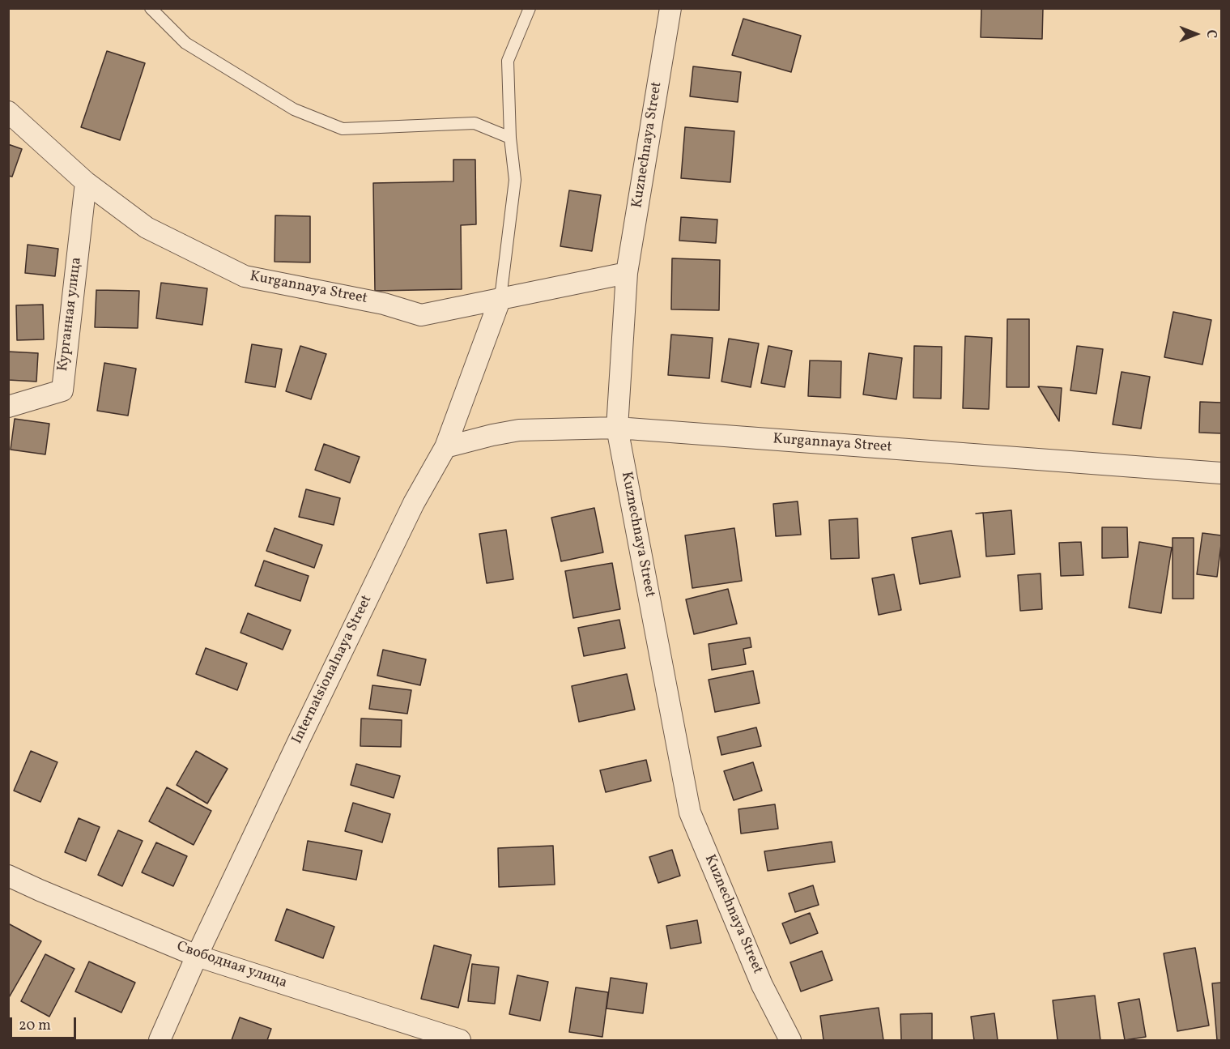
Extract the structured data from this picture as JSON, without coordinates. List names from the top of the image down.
{
  "streets": {
    "street": [
      "Kuznechnaya Street",
      "Kurgannaya Street",
      "Курганная улица",
      "Internatsionalnaya Street",
      "Свободная улица"
    ]
  },
  "crossings": [
    ["Kuznechnaya Street", "Kurgannaya Street"],
    ["Kurgannaya Street", "Курганная улица"],
    ["Kurgannaya Street", "Internatsionalnaya Street"],
    ["Internatsionalnaya Street", "Свободная улица"]
  ],
  "scale_bar": "20 m",
  "north": "right"
}
